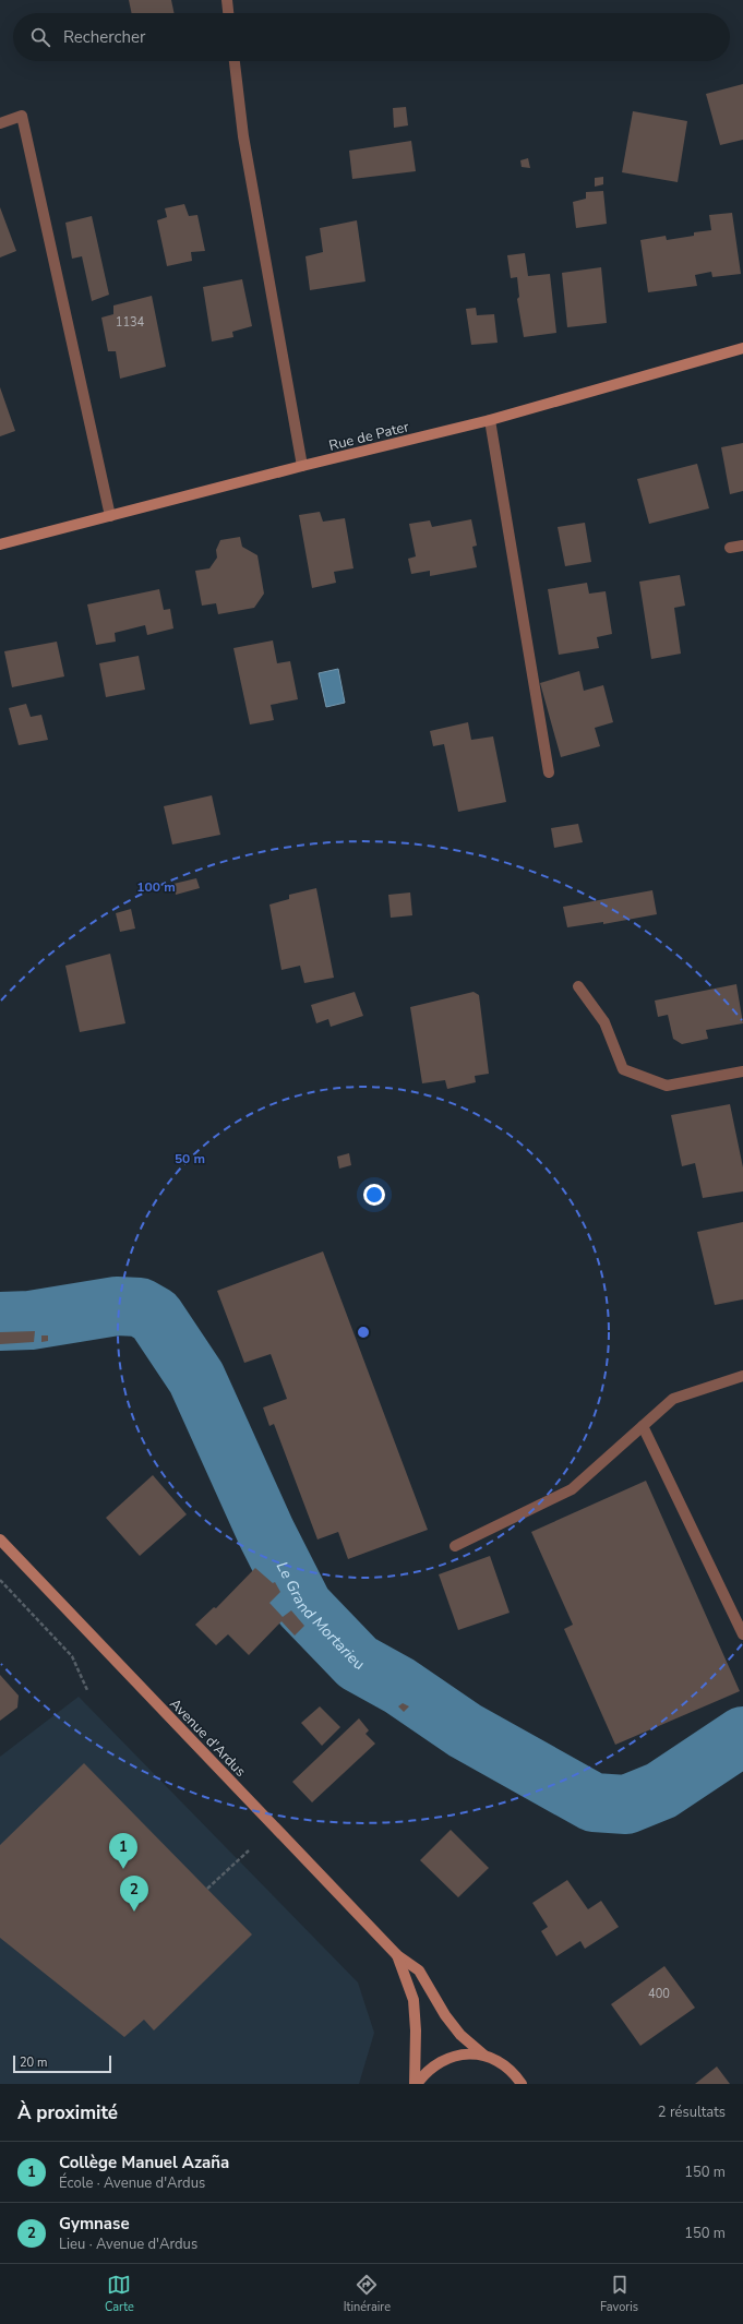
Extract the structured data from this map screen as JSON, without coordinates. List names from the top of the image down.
{
  "streets": {
    "main road": ["Rue de Pater", "Avenue d'Ardus"]
  },
  "water": ["Le Grand Mortarieu"],
  "house_numbers": ["1134", "400"],
  "scale_bar": "20 m",
  "page": {
    "search": "Rechercher",
    "pins": ["1", "2"],
    "scale": "20 m",
    "heading": ["À proximité", "2 résultats"],
    "list": [
      {
        "mark": "1",
        "name": "Collège Manuel Azaña",
        "note": "École · Avenue d'Ardus",
        "value": "150 m"
      },
      {
        "mark": "2",
        "name": "Gymnase",
        "note": "Lieu · Avenue d'Ardus",
        "value": "150 m"
      }
    ],
    "nav": ["Carte", "Itinéraire", "Favoris"]
  },
  "rings": ["100 m", "50 m"]
}
